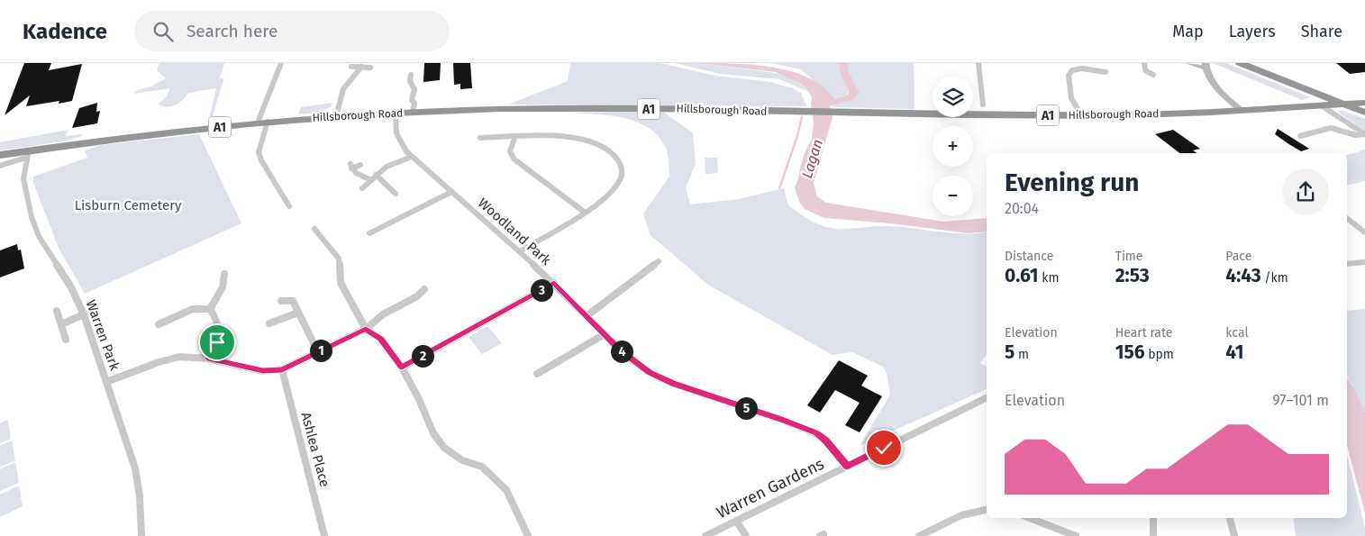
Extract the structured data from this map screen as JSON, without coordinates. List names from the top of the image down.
{
  "streets": {
    "highway": ["A1", "Hillsborough Road"],
    "street": [
      "Woodland Park",
      "Warren Park",
      "Ashlea Place",
      "Warren Gardens"
    ]
  },
  "crossings": [
    ["Hillsborough Road", "Woodland Park"],
    ["Hillsborough Road", "Warren Park"],
    ["Woodland Park", "Warren Gardens"]
  ],
  "water": ["Lagan"],
  "parks": ["Lisburn Cemetery"],
  "page": {
    "header": "Kadence",
    "search": "Search here",
    "nav": ["Map", "Layers", "Share"],
    "map_buttons": ["+", "−"],
    "heading": ["Evening run", "20:04"],
    "stats": [
      ["Distance", "0.61 km"],
      ["Time", "2:53"],
      ["Pace", "4:43 /km"],
      ["Elevation", "5 m"],
      ["Heart rate", "156 bpm"],
      ["kcal", "41"]
    ],
    "pins": [
      "3",
      "1",
      "4",
      "2",
      "5"
    ],
    "chart": ["Elevation", "97–101 m"]
  }
}
